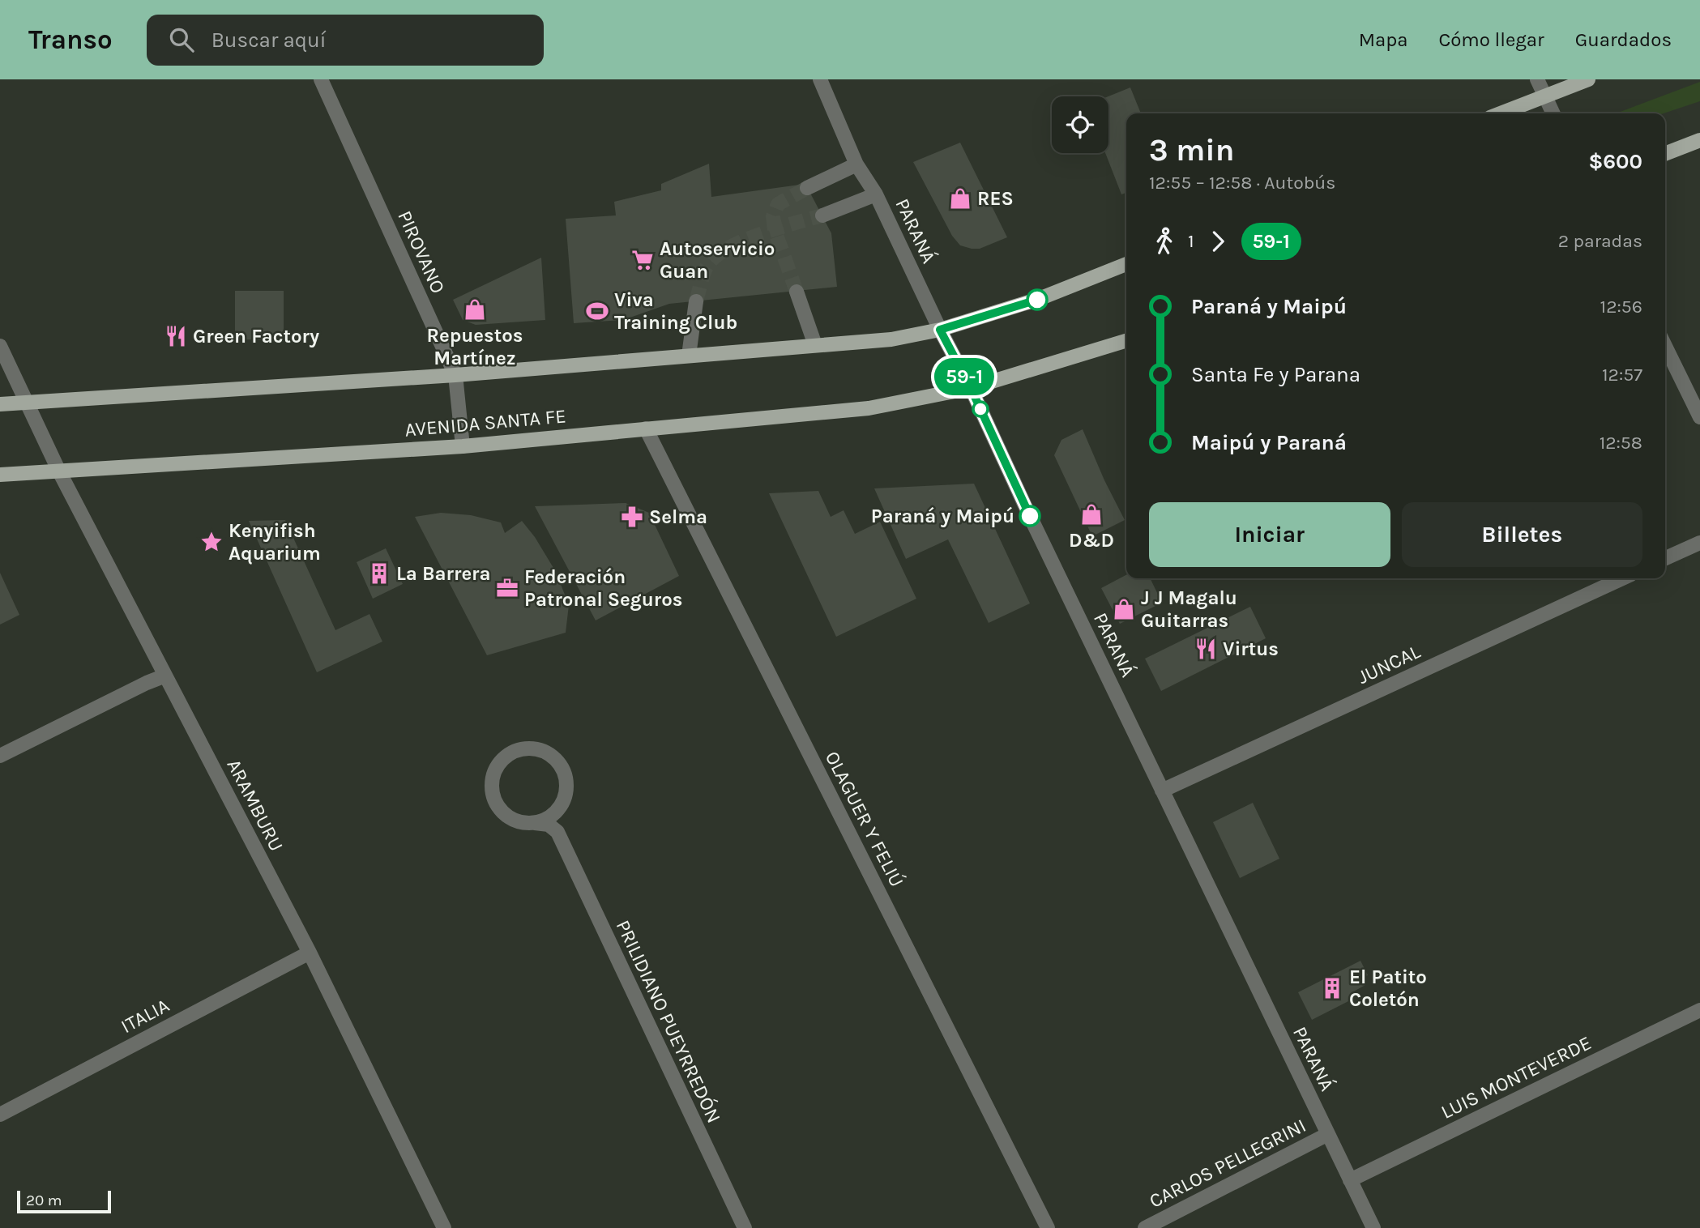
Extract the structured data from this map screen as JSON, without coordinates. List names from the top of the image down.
{
  "streets": {
    "main road": ["AVENIDA SANTA FE"],
    "street": [
      "PARANÁ",
      "PIROVANO",
      "JUNCAL",
      "ARAMBURU",
      "OLAGUER Y FELIÚ",
      "ITALIA",
      "PRILIDIANO PUEYRREDÓN",
      "LUIS MONTEVERDE",
      "CARLOS PELLEGRINI"
    ]
  },
  "crossings": [
    ["PARANÁ", "AVENIDA SANTA FE"],
    ["PARANÁ", "JUNCAL"],
    ["PARANÁ", "LUIS MONTEVERDE"],
    ["PARANÁ", "CARLOS PELLEGRINI"],
    ["PIROVANO", "AVENIDA SANTA FE"],
    ["AVENIDA SANTA FE", "ARAMBURU"],
    ["AVENIDA SANTA FE", "OLAGUER Y FELIÚ"],
    ["ARAMBURU", "ITALIA"]
  ],
  "places": {
    "shop": [
      "RES",
      "Repuestos Martínez",
      "D&D",
      "J J Magalu Guitarras"
    ],
    "supermarket": ["Autoservicio Guan"],
    "sports": ["Viva Training Club"],
    "restaurant": ["Green Factory", "Virtus"],
    "other": ["Paraná y Maipú"],
    "pharmacy": ["Selma"],
    "place": ["Kenyifish Aquarium"],
    "building": ["La Barrera", "El Patito Coletón"],
    "office": ["Federación Patronal Seguros"]
  },
  "lines": ["bus line 59-1"],
  "scale_bar": "20 m",
  "page": {
    "header": "Transo",
    "search": "Buscar aquí",
    "nav": ["Mapa", "Cómo llegar", "Guardados"],
    "on_map": "59-1",
    "heading": ["3 min", "12:55 – 12:58 · Autobús", "$600"],
    "legs": ["1", "59-1", "2 paradas"],
    "list": [
      {
        "name": "Paraná y Maipú",
        "value": "12:56"
      },
      {
        "name": "Santa Fe y Parana",
        "value": "12:57"
      },
      {
        "name": "Maipú y Paraná",
        "value": "12:58"
      }
    ],
    "buttons": ["Iniciar", "Billetes"],
    "scale": "20 m"
  }
}
